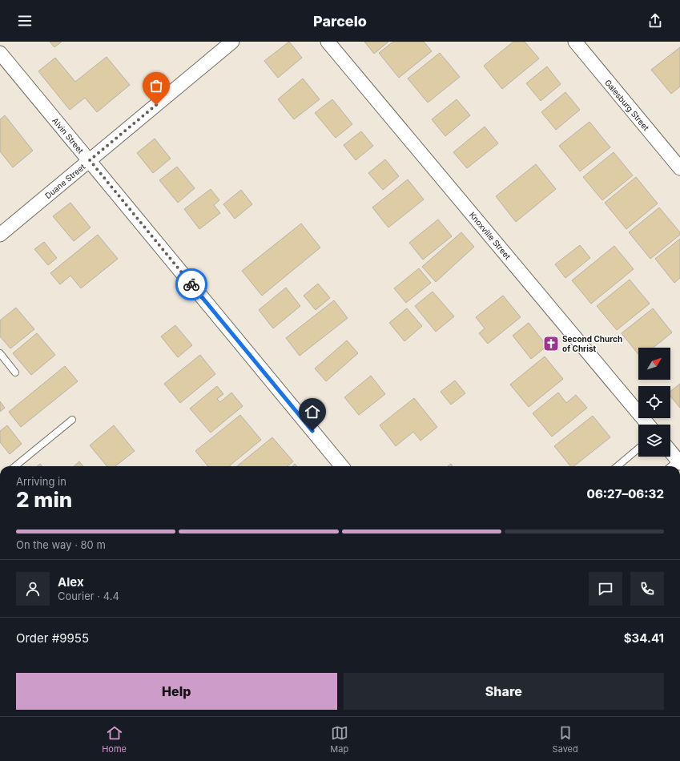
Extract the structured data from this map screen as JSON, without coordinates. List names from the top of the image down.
{
  "streets": {
    "street": [
      "Galesburg Street",
      "Alvin Street",
      "Duane Street",
      "Knoxville Street"
    ]
  },
  "crossings": [
    ["Alvin Street", "Duane Street"]
  ],
  "places": {
    "church": ["Second Church of Christ"]
  },
  "north": "top right",
  "page": {
    "header": "Parcelo",
    "heading": ["2 min", "Arriving in", "06:27–06:32"],
    "panel": [
      "Alex",
      "Courier · 4.4",
      "Order #9955",
      "$34.41"
    ],
    "bar": "On the way · 80 m",
    "buttons": ["Help", "Share"],
    "tabs": ["Home", "Map", "Saved"]
  }
}
